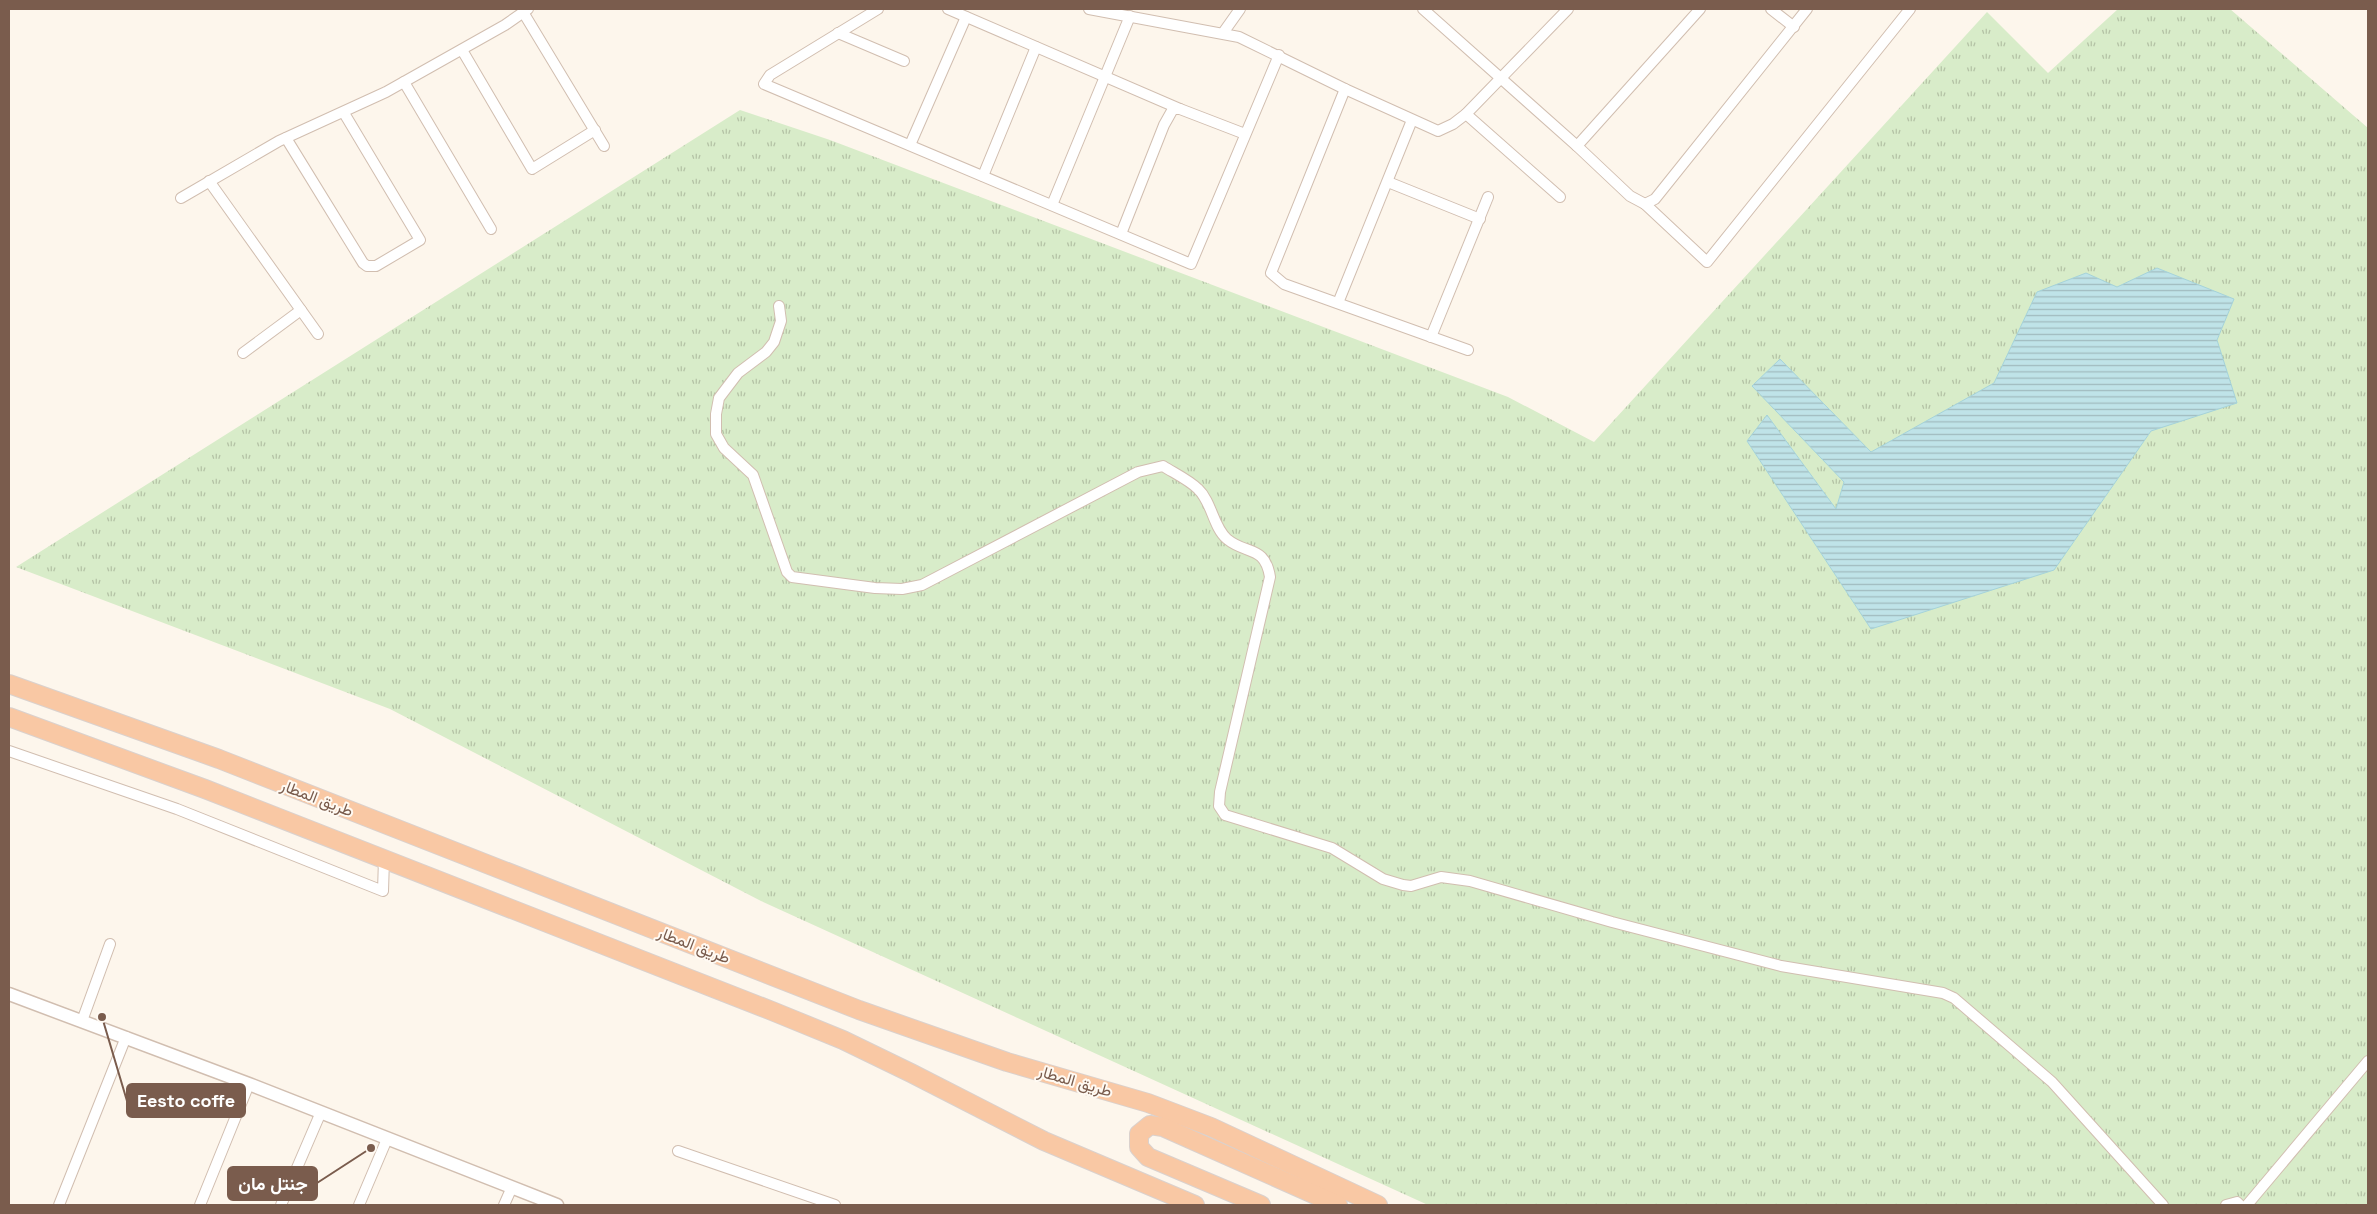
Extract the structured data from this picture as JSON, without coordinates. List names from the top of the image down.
{
  "streets": {
    "highway": ["طريق المطار"]
  },
  "places": ["Eesto coffe", "جنتل مان"]
}
